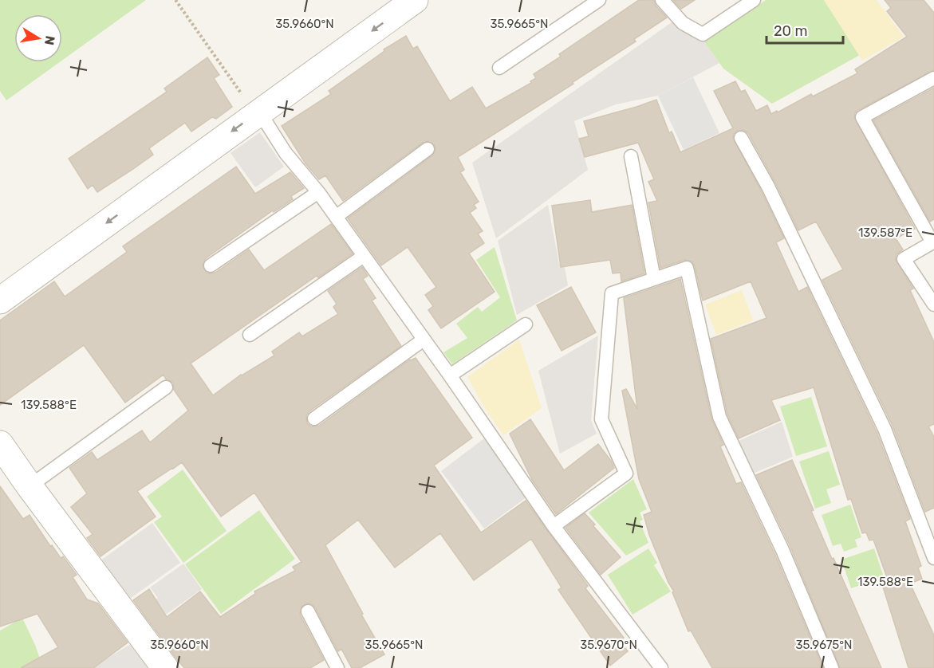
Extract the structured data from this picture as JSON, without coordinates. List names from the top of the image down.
{
  "scale_bar": "20 m",
  "north": "right",
  "coordinates": [
    "35.9660°N",
    "35.9665°N",
    "139.587°E",
    "139.588°E",
    "35.9670°N",
    "35.9675°N"
  ]
}
